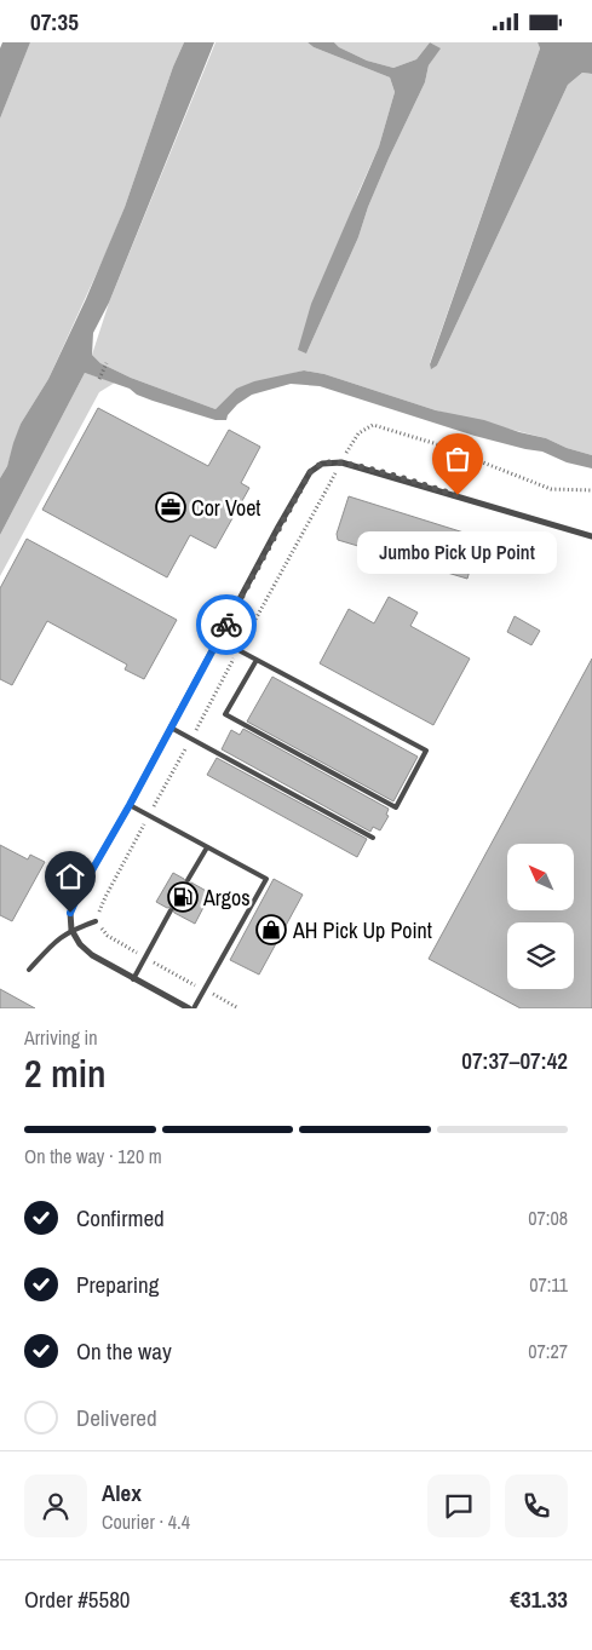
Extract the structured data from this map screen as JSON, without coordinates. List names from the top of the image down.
{
  "places": {
    "other": ["Jumbo Pick Up Point"],
    "office": ["Cor Voet"],
    "fuel station": ["Argos"],
    "shop": ["AH Pick Up Point"]
  },
  "north": "top left",
  "page": {
    "status": "07:35",
    "bubble": "Jumbo Pick Up Point",
    "heading": ["2 min", "Arriving in", "07:37–07:42"],
    "panel": [
      "Alex",
      "Courier · 4.4",
      "Order #5580",
      "€31.33"
    ],
    "bar": "On the way · 120 m",
    "list": [
      ["Confirmed", "07:08"],
      ["Preparing", "07:11"],
      ["On the way", "07:27"],
      "Delivered"
    ]
  }
}
